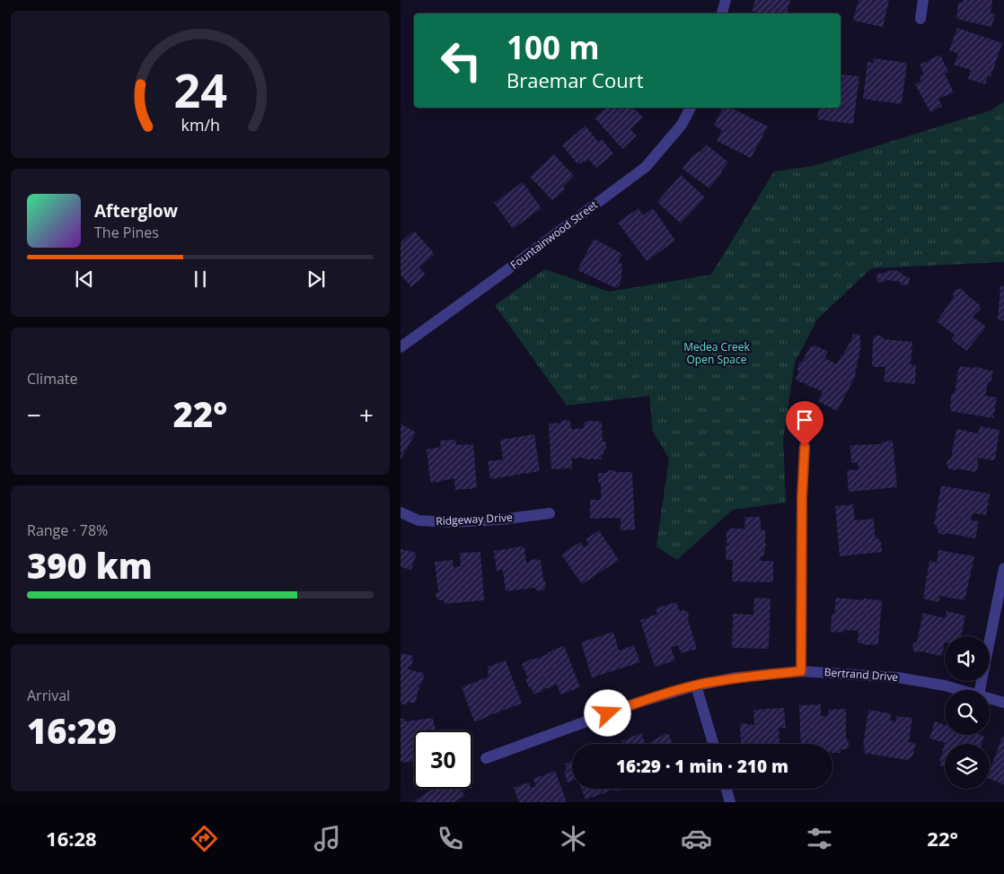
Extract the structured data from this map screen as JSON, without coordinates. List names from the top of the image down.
{
  "streets": {
    "street": ["Fountainwood Street", "Ridgeway Drive", "Bertrand Drive"]
  },
  "parks": ["Medea Creek Open Space"],
  "page": {
    "turn": ["100 m", "Braemar Court"],
    "song": ["Afterglow", "The Pines"],
    "tile": [
      "Climate",
      ["Range · 78%", "390 km"],
      ["Arrival", "16:29"]
    ],
    "heat": ["−", "22°", "+"],
    "limit": "30",
    "trip": "16:29 · 1 min · 210 m",
    "tabs": ["16:28", "22°"],
    "gauge": ["24", "km/h"]
  }
}
